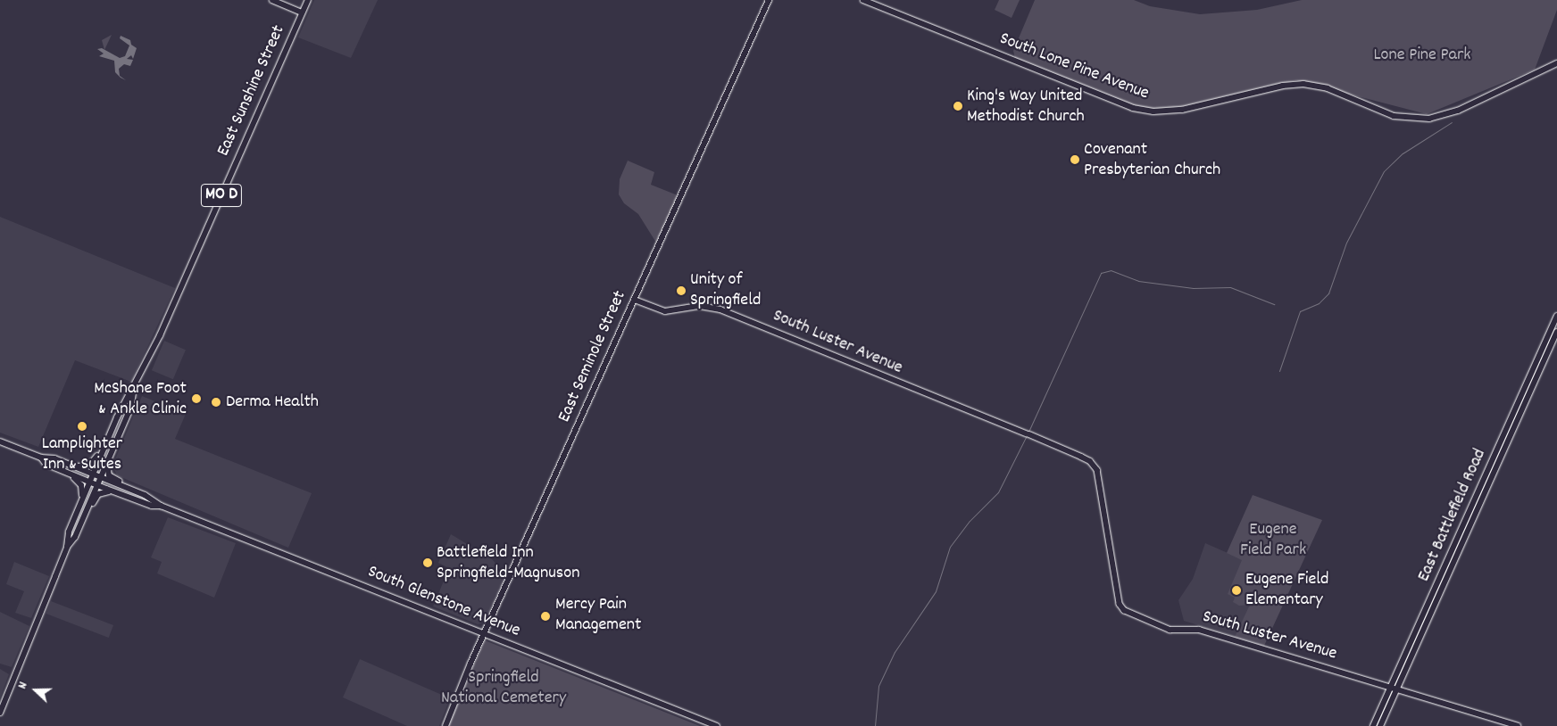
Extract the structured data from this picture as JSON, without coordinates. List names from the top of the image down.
{
  "streets": {
    "main road": [
      "East Sunshine Street",
      "MO D",
      "East Battlefield Road",
      "South Glenstone Avenue"
    ],
    "street": ["South Lone Pine Avenue", "South Luster Avenue", "East Seminole Street"]
  },
  "crossings": [
    ["East Sunshine Street", "South Glenstone Avenue"],
    ["South Luster Avenue", "East Seminole Street"],
    ["South Luster Avenue", "East Battlefield Road"],
    ["East Seminole Street", "South Glenstone Avenue"]
  ],
  "parks": ["Lone Pine Park", "Eugene Field Park", "Springfield National Cemetery"],
  "places": [
    "King's Way United Methodist Church",
    "Covenant Presbyterian Church",
    "Unity of Springfield",
    "McShane Foot & Ankle Clinic",
    "Derma Health",
    "Lamplighter Inn & Suites",
    "Battlefield Inn Springfield-Magnuson",
    "Eugene Field Elementary",
    "Mercy Pain Management"
  ],
  "north": "left"
}
